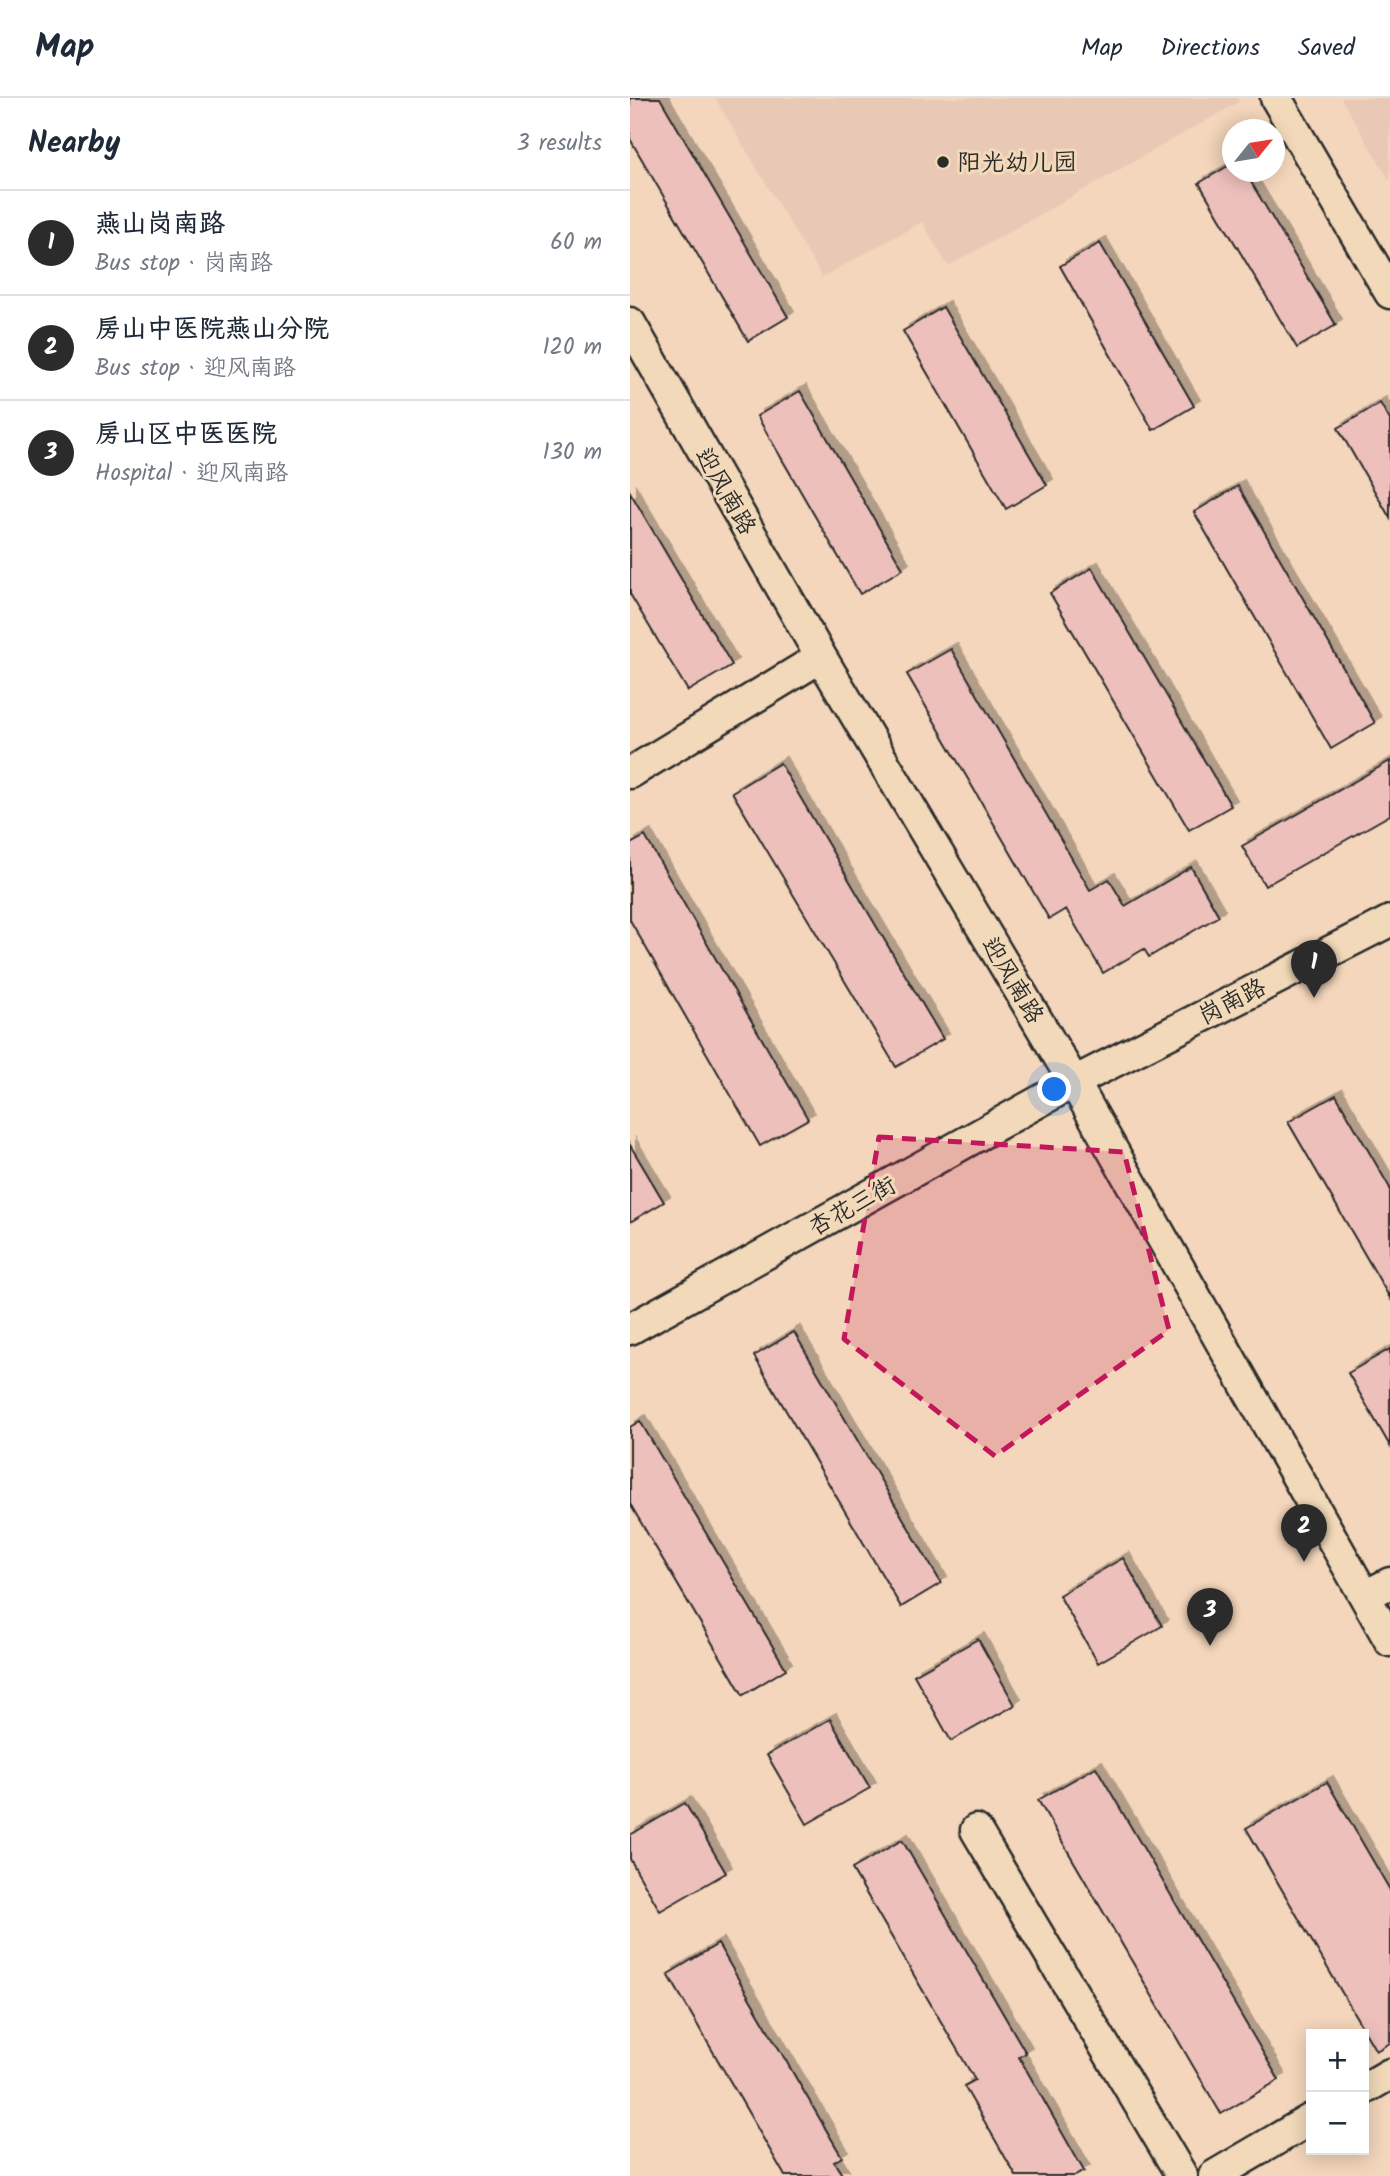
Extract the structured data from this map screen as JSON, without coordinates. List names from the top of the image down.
{
  "streets": {
    "street": ["迎风南路", "岗南路", "杏花三街"]
  },
  "crossings": [
    ["迎风南路", "岗南路"],
    ["迎风南路", "杏花三街"],
    ["岗南路", "杏花三街"]
  ],
  "places": ["阳光幼儿园"],
  "north": "top right",
  "page": {
    "header": "Map",
    "nav": ["Map", "Directions", "Saved"],
    "heading": ["Nearby", "3 results"],
    "list": [
      {
        "mark": "1",
        "name": "燕山岗南路",
        "note": "Bus stop · 岗南路",
        "value": "60 m"
      },
      {
        "mark": "2",
        "name": "房山中医院燕山分院",
        "note": "Bus stop · 迎风南路",
        "value": "120 m"
      },
      {
        "mark": "3",
        "name": "房山区中医医院",
        "note": "Hospital · 迎风南路",
        "value": "130 m"
      }
    ],
    "pins": ["1", "2", "3"],
    "map_buttons": ["+", "−"]
  }
}
